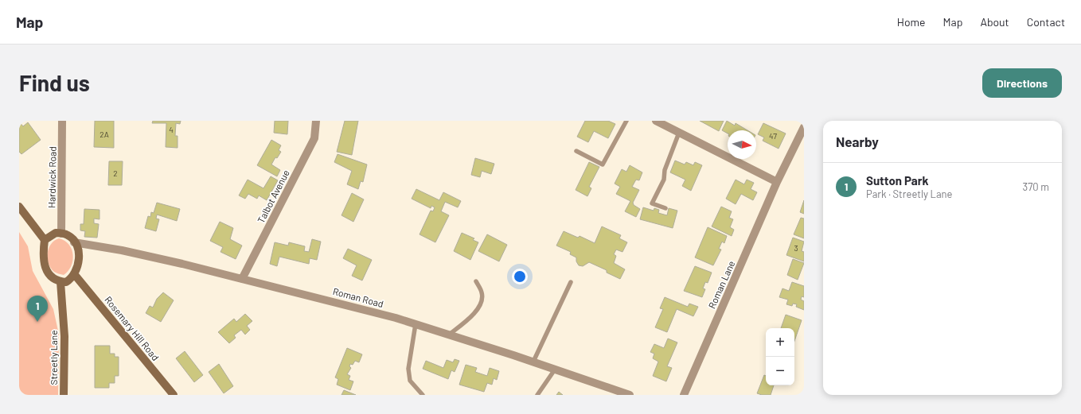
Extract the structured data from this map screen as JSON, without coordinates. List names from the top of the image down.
{
  "streets": {
    "main road": ["Rosemary Hill Road", "Streetly Lane"],
    "street": [
      "Hardwick Road",
      "Talbot Avenue",
      "Roman Lane",
      "Roman Road"
    ]
  },
  "crossings": [
    ["Hardwick Road", "Roman Road"],
    ["Hardwick Road", "Rosemary Hill Road"],
    ["Hardwick Road", "Streetly Lane"],
    ["Talbot Avenue", "Roman Road"],
    ["Roman Road", "Rosemary Hill Road"],
    ["Roman Road", "Streetly Lane"],
    ["Rosemary Hill Road", "Streetly Lane"]
  ],
  "house_numbers": [
    "4",
    "2A",
    "47",
    "2",
    "3"
  ],
  "north": "right",
  "page": {
    "header": "Map",
    "nav": [
      "Home",
      "Map",
      "About",
      "Contact"
    ],
    "buttons": "Directions",
    "title": "Find us",
    "heading": "Nearby",
    "list": [
      {
        "mark": "1",
        "name": "Sutton Park",
        "note": "Park · Streetly Lane",
        "value": "370 m"
      }
    ],
    "pins": "1",
    "map_buttons": ["+", "−"]
  }
}
